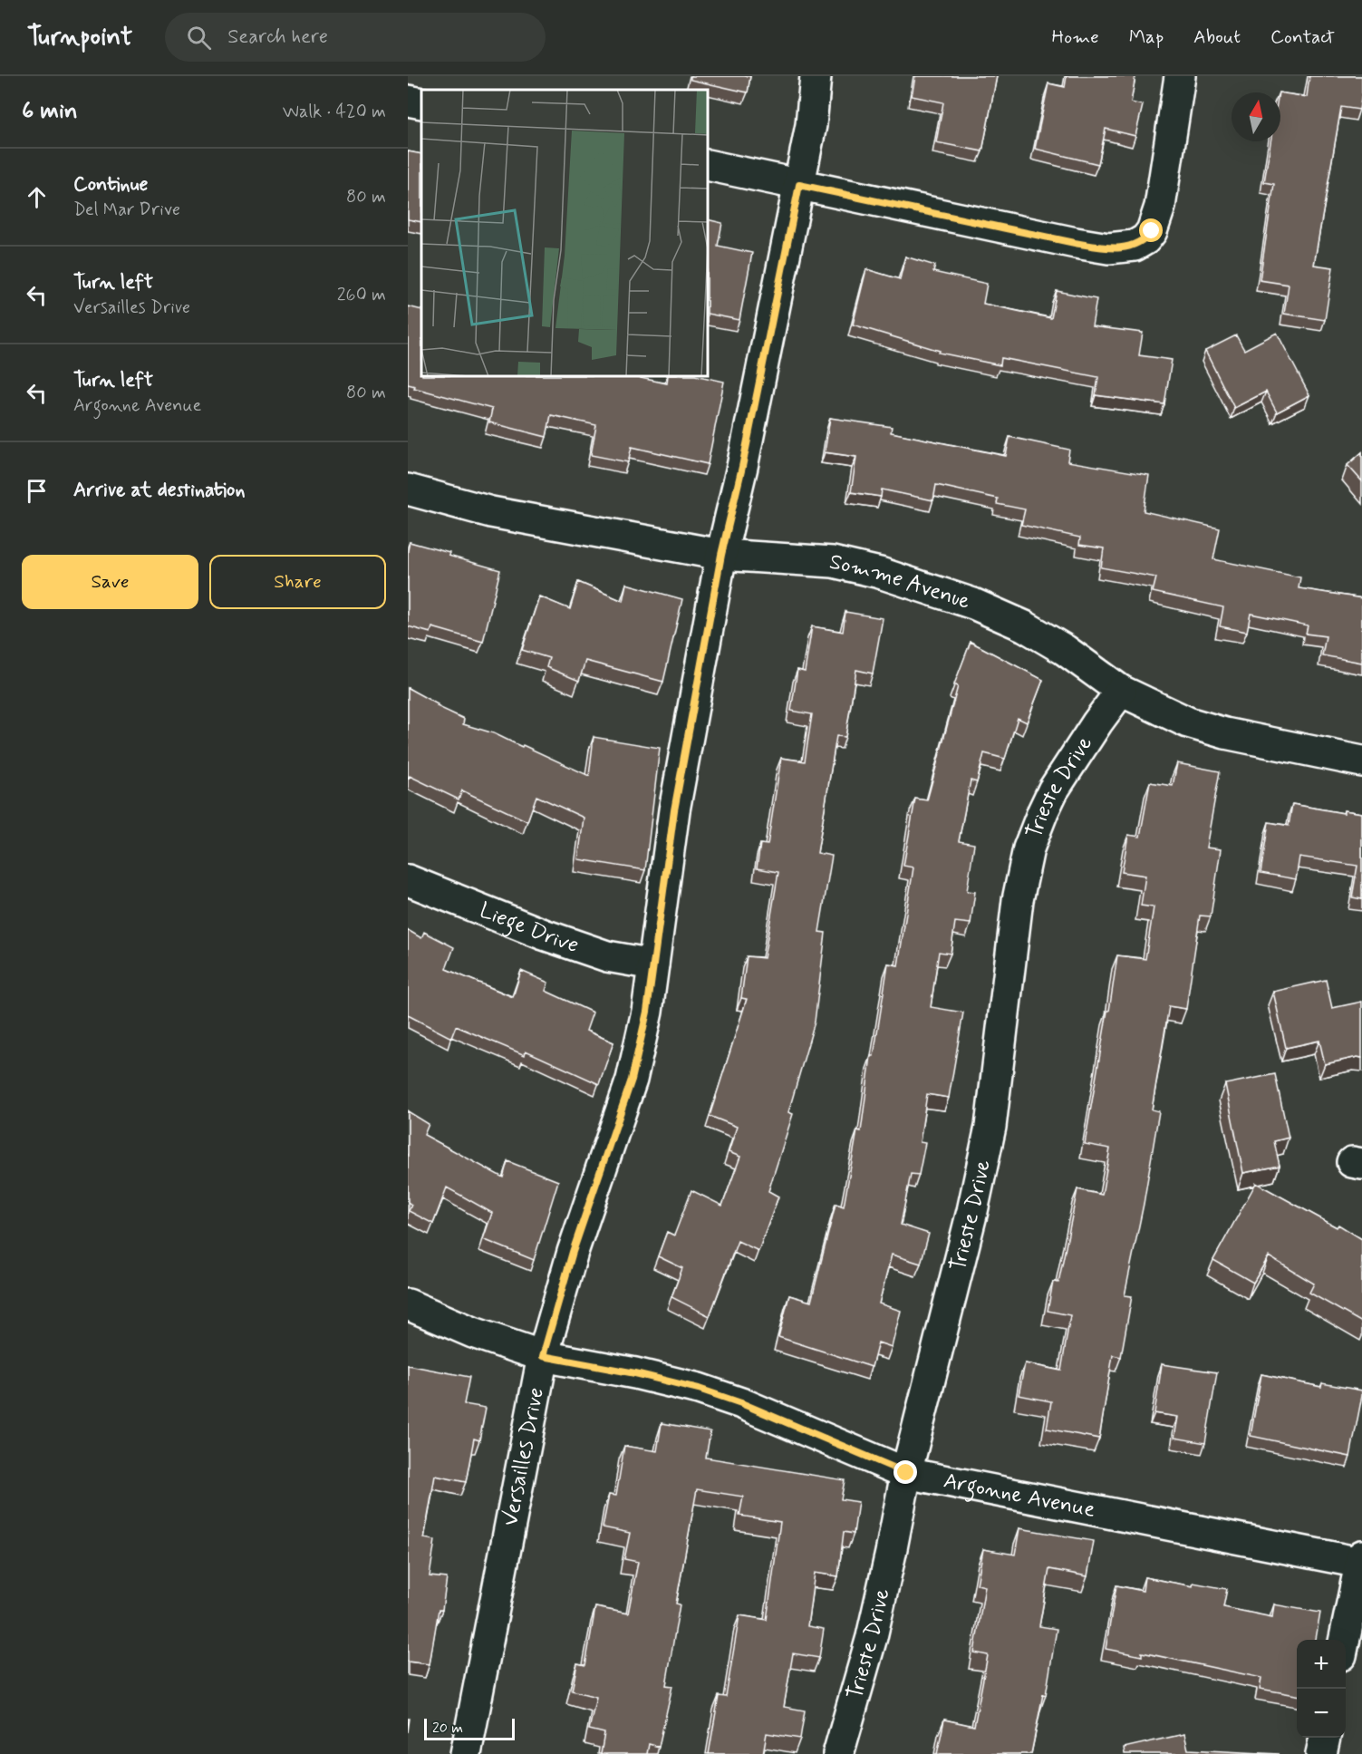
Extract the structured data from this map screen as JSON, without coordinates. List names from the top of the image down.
{
  "streets": {
    "street": [
      "Somme Avenue",
      "Trieste Drive",
      "Liege Drive",
      "Versailles Drive",
      "Argonne Avenue"
    ]
  },
  "crossings": [
    ["Somme Avenue", "Trieste Drive"],
    ["Somme Avenue", "Versailles Drive"],
    ["Trieste Drive", "Argonne Avenue"],
    ["Liege Drive", "Versailles Drive"],
    ["Versailles Drive", "Argonne Avenue"]
  ],
  "scale_bar": "20 m",
  "north": "top",
  "page": {
    "header": "Turnpoint",
    "search": "Search here",
    "nav": [
      "Home",
      "Map",
      "About",
      "Contact"
    ],
    "heading": ["6 min", "Walk · 420 m"],
    "list": [
      ["Continue", "Del Mar Drive", "80 m"],
      ["Turn left", "Versailles Drive", "260 m"],
      ["Turn left", "Argonne Avenue", "80 m"],
      "Arrive at destination"
    ],
    "buttons": ["Save", "Share"],
    "map_buttons": ["+", "−"],
    "scale": "20 m"
  }
}
